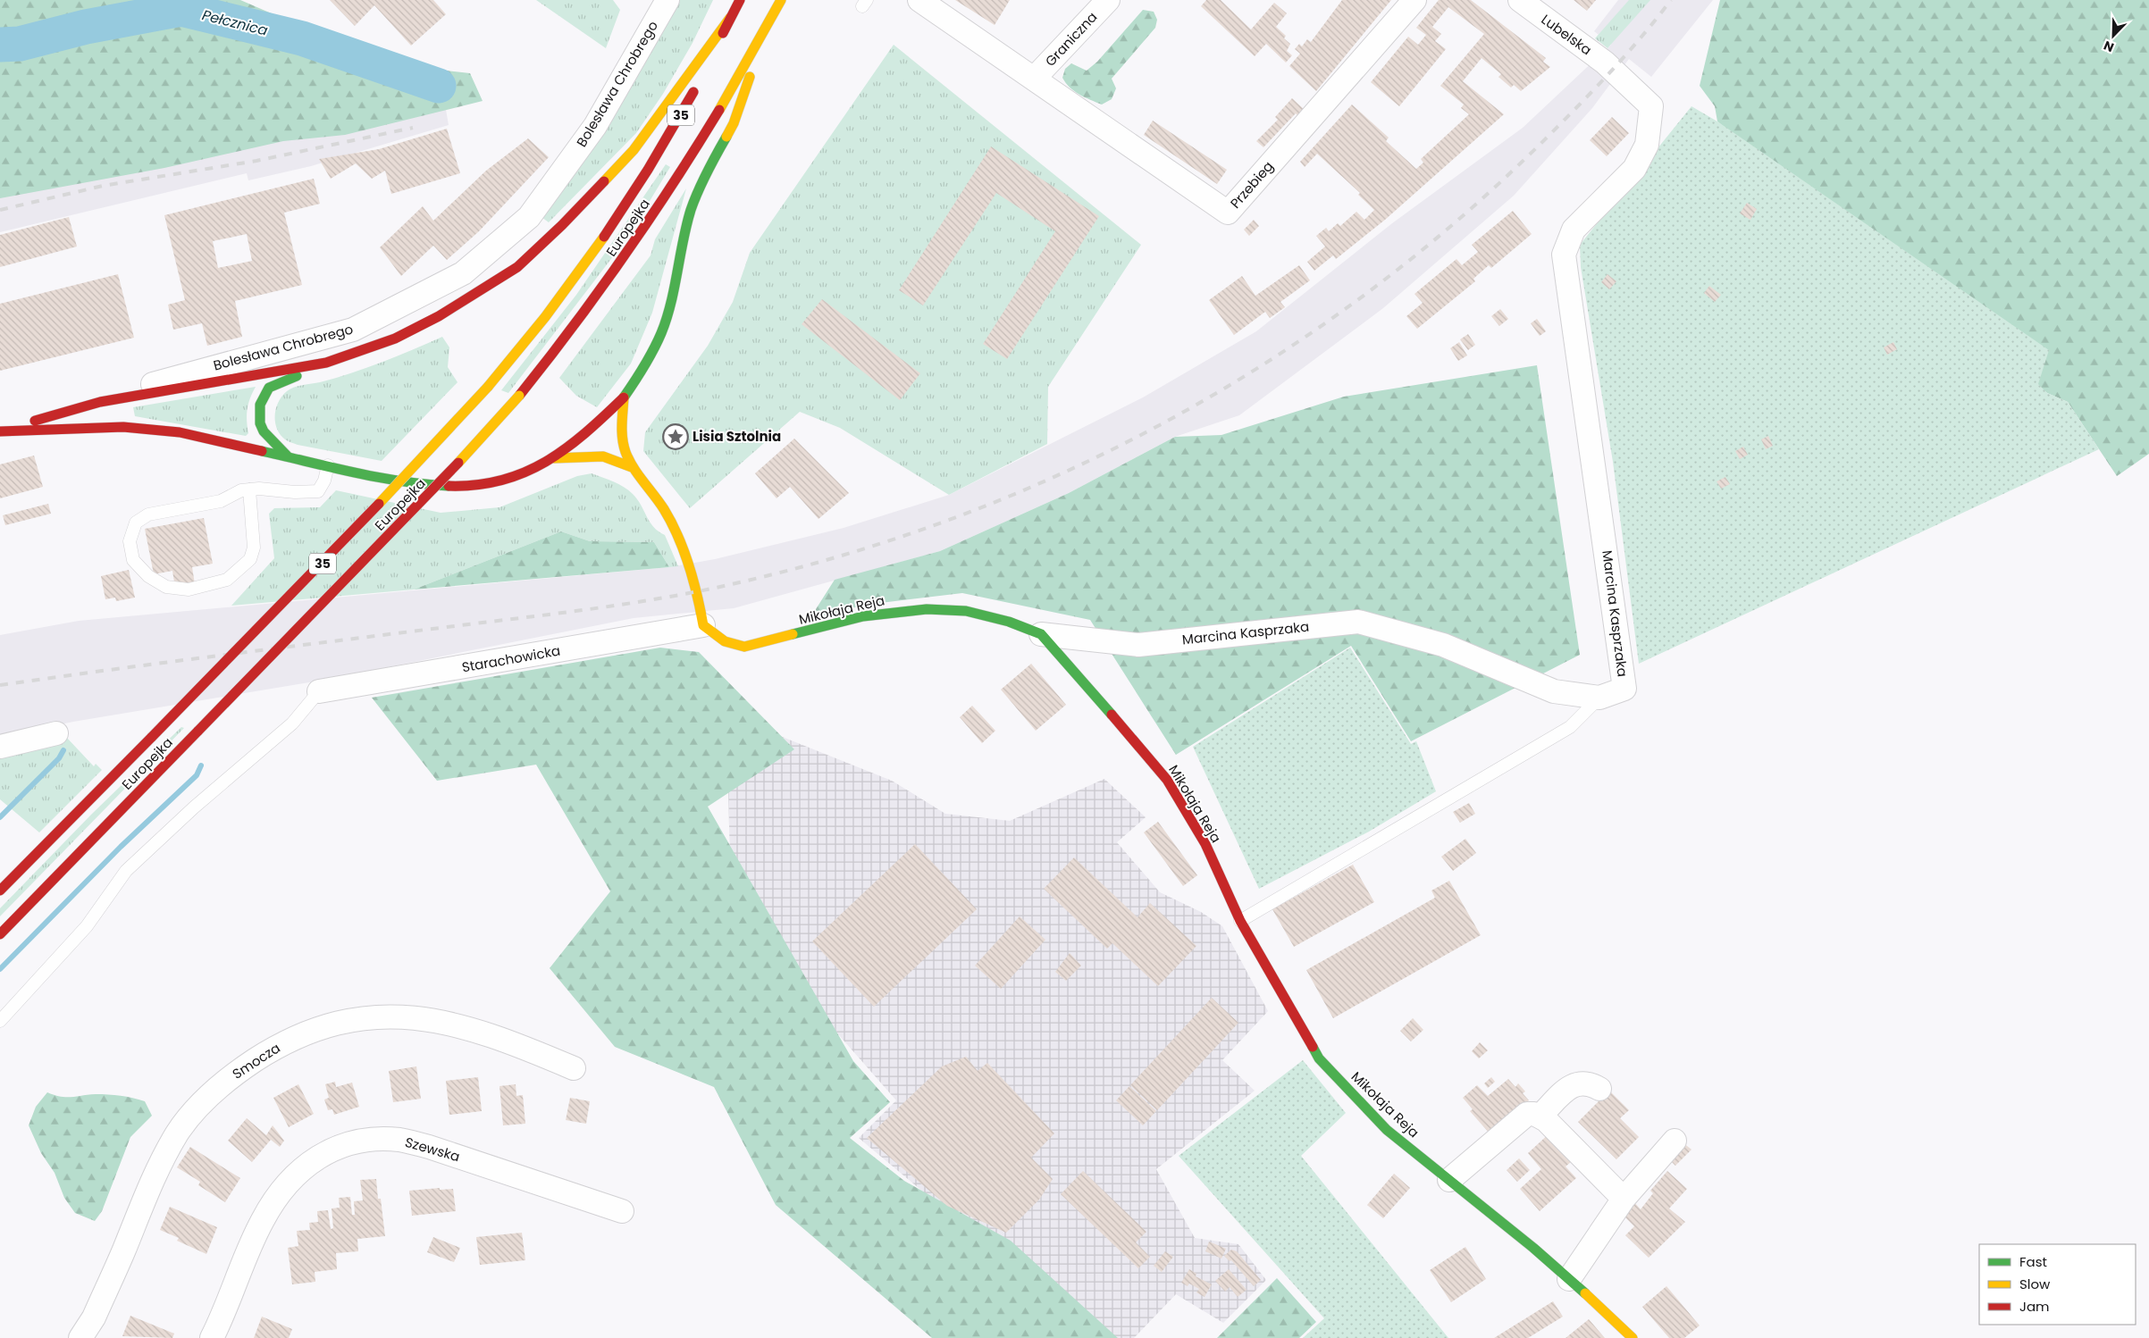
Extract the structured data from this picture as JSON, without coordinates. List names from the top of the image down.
{
  "streets": {
    "main road": [
      "Bolesława Chrobrego",
      "35",
      "Europejka",
      "Mikołaja Reja"
    ],
    "street": [
      "Lubelska",
      "Graniczna",
      "Przebieg",
      "Marcina Kasprzaka",
      "Starachowicka",
      "Smocza",
      "Szewska"
    ]
  },
  "crossings": [
    ["Lubelska", "Marcina Kasprzaka"],
    ["Graniczna", "Przebieg"],
    ["Bolesława Chrobrego", "35"],
    ["Bolesława Chrobrego", "Europejka"],
    ["35", "Europejka"],
    ["Mikołaja Reja", "Marcina Kasprzaka"],
    ["Mikołaja Reja", "Starachowicka"]
  ],
  "water": ["Pełcznica"],
  "places": {
    "place": ["Lisia Sztolnia"]
  },
  "legend": ["Fast", "Slow", "Jam"],
  "north": "bottom left"
}
